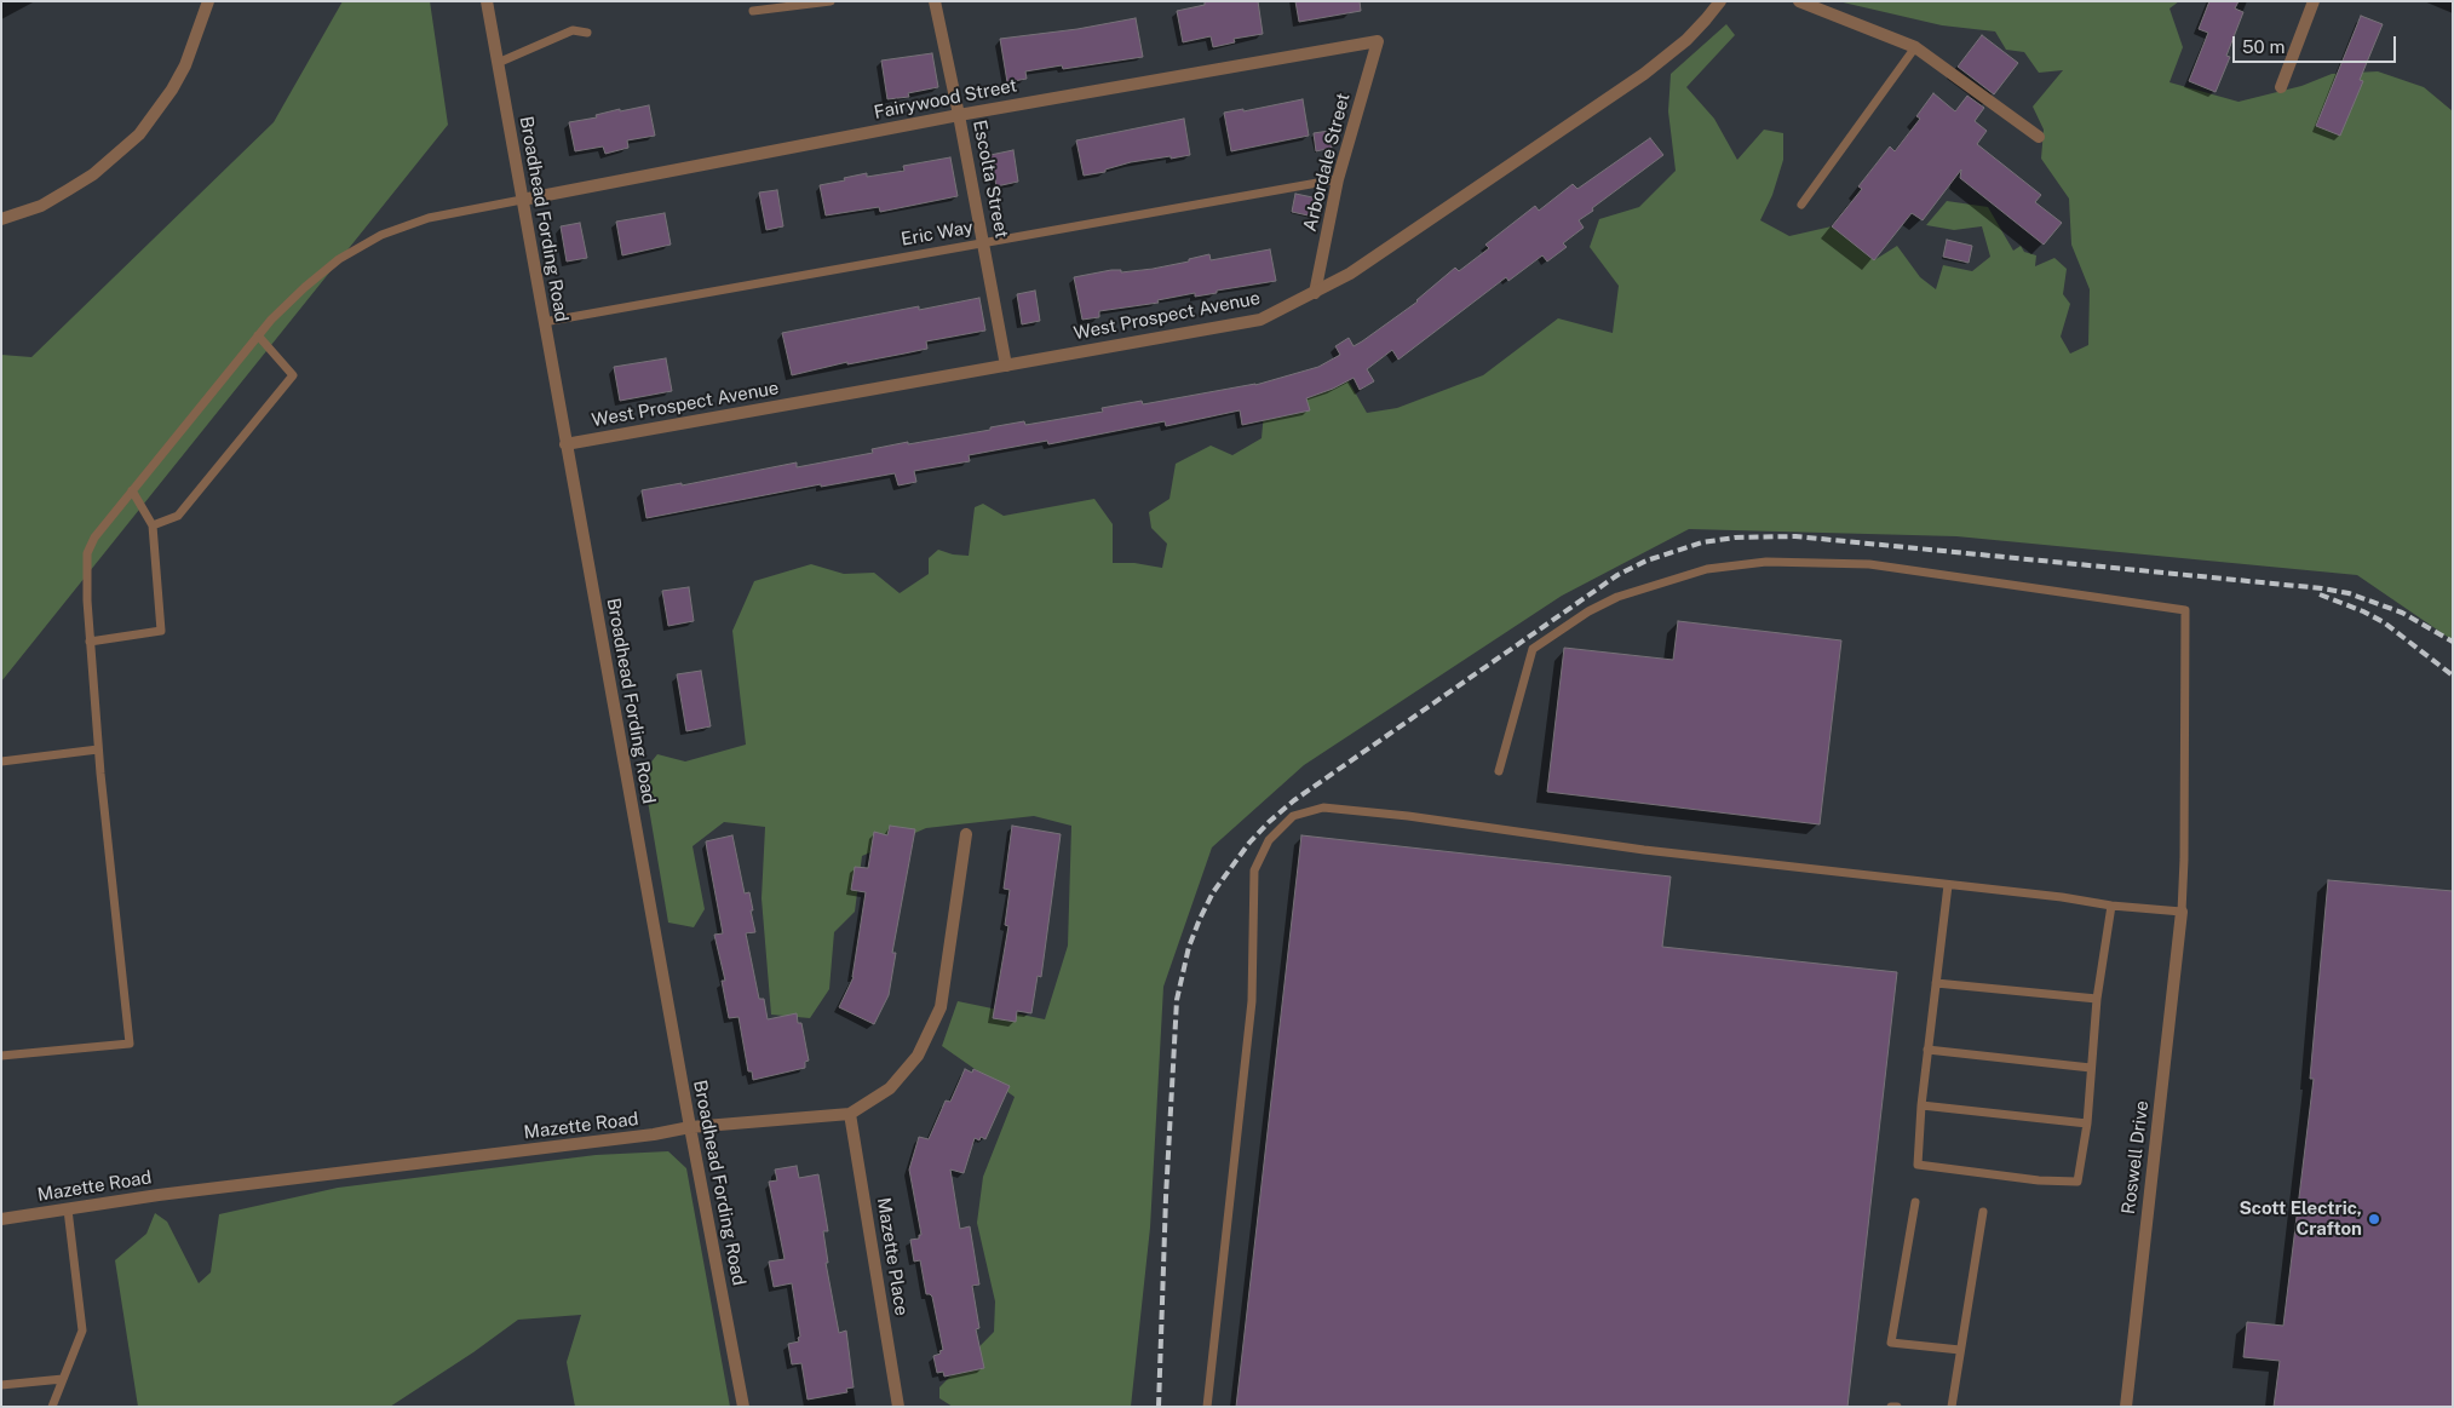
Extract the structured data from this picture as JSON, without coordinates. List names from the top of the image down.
{
  "streets": {
    "street": [
      "Fairywood Street",
      "Arbordale Street",
      "Escolta Street",
      "Broadhead Fording Road",
      "West Prospect Avenue",
      "Mazette Road",
      "Roswell Drive",
      "Mazette Place"
    ],
    "lane": ["Eric Way"]
  },
  "crossings": [
    ["Fairywood Street", "Arbordale Street"],
    ["Fairywood Street", "Escolta Street"],
    ["Fairywood Street", "Broadhead Fording Road"],
    ["Arbordale Street", "Eric Way"],
    ["Arbordale Street", "West Prospect Avenue"],
    ["Escolta Street", "Eric Way"],
    ["Escolta Street", "West Prospect Avenue"],
    ["Broadhead Fording Road", "Eric Way"],
    ["Broadhead Fording Road", "West Prospect Avenue"],
    ["Broadhead Fording Road", "Mazette Road"],
    ["Mazette Road", "Mazette Place"]
  ],
  "places": ["Scott Electric, Crafton"],
  "scale_bar": "50 m"
}
